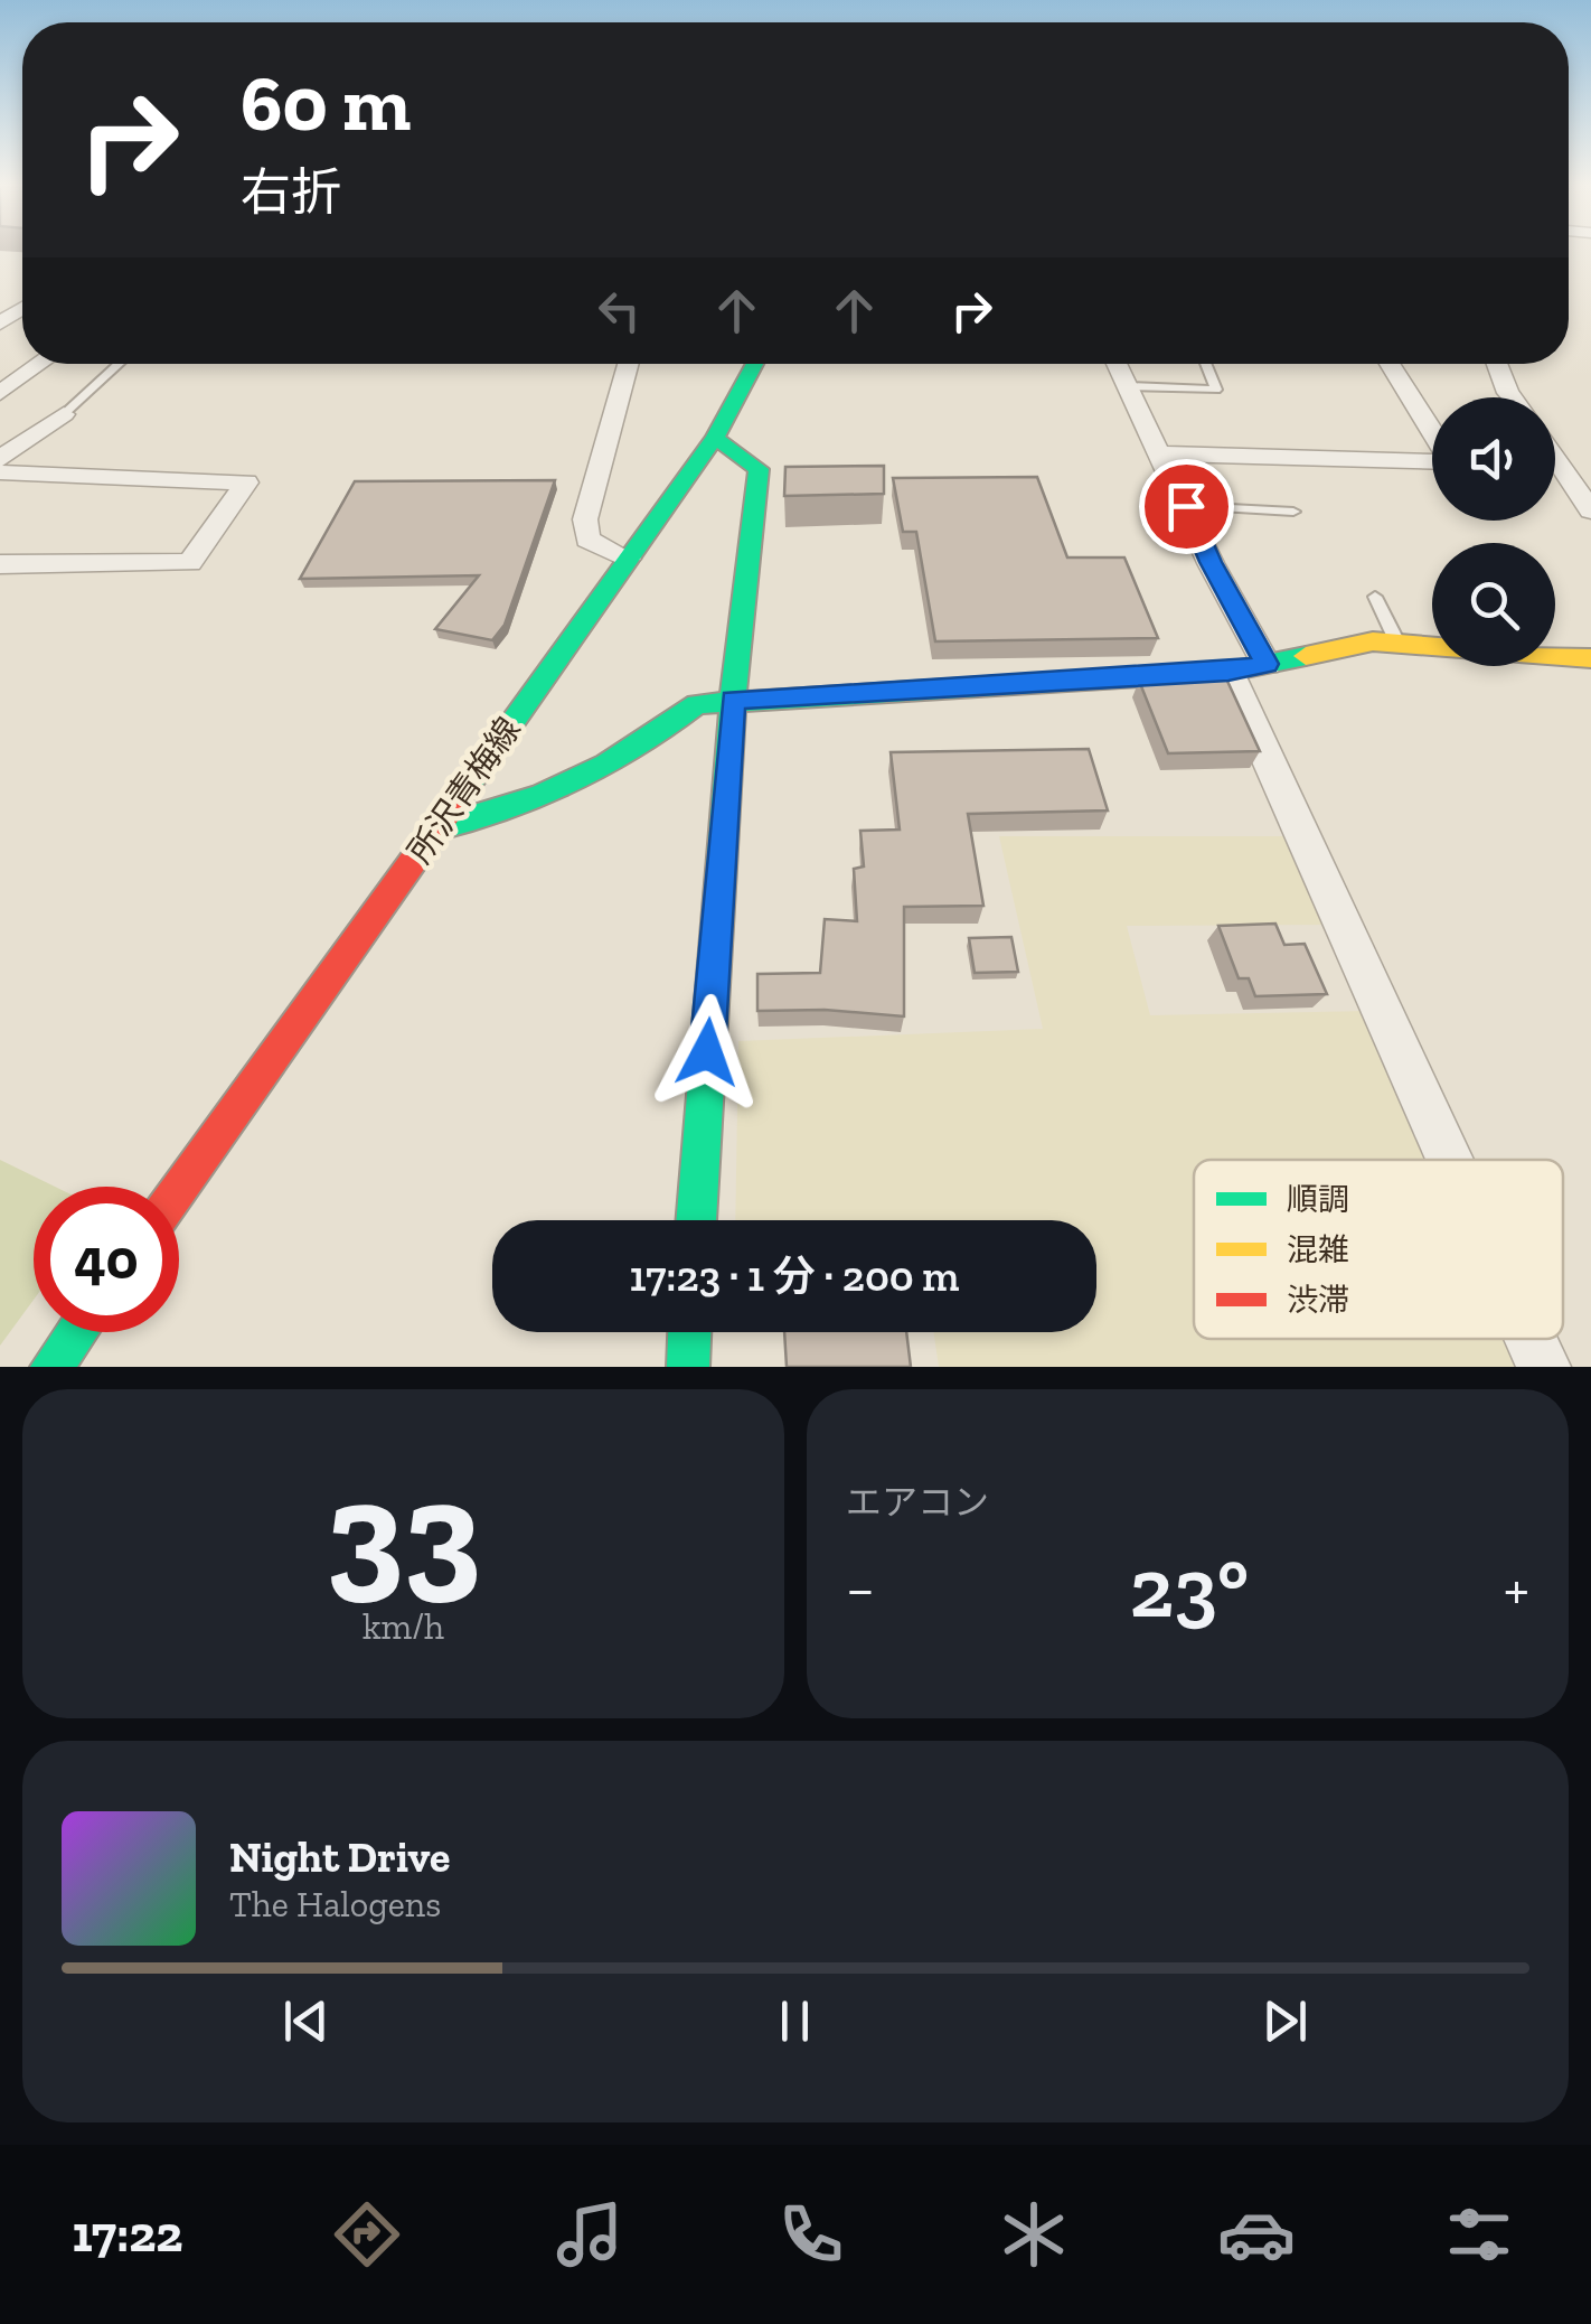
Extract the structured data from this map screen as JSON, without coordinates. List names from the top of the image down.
{
  "streets": {
    "street": ["所沢青梅線"]
  },
  "legend": ["順調", "混雑", "渋滞"],
  "page": {
    "turn": ["60 m", "右折"],
    "limit": "40",
    "trip": "17:23 · 1 分 · 200 m",
    "tile": [
      ["33", "km/h"],
      "エアコン"
    ],
    "heat": ["−", "23°", "+"],
    "song": ["Night Drive", "The Halogens"],
    "tabs": "17:22"
  }
}
